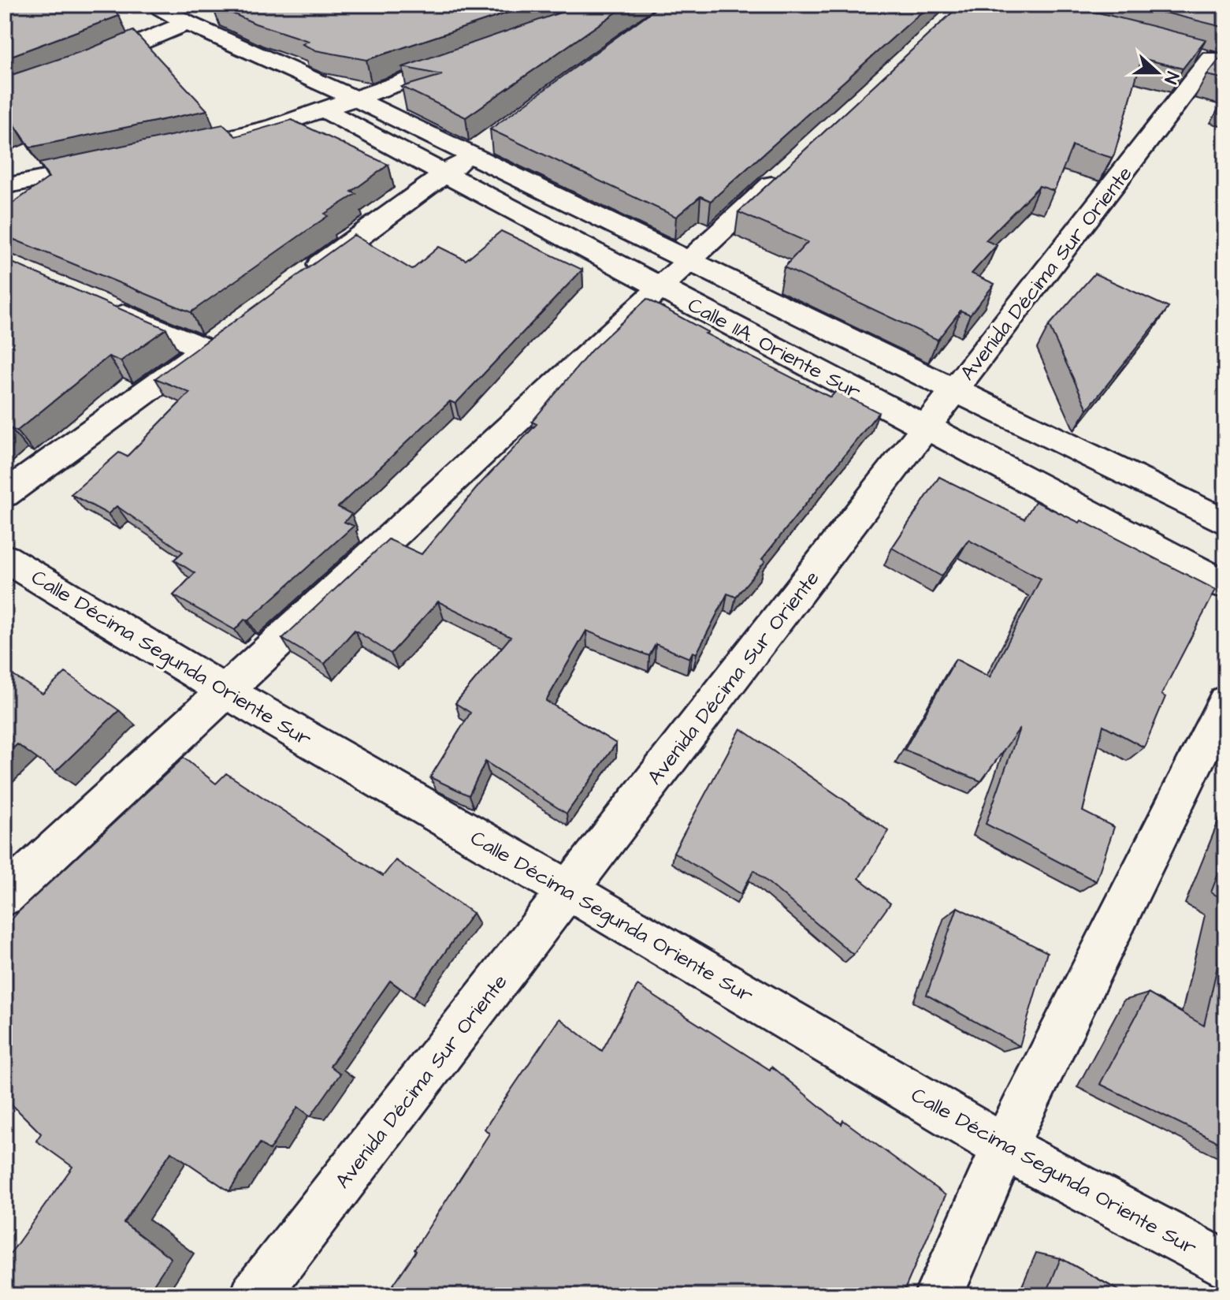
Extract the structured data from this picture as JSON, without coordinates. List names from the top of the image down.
{
  "streets": {
    "street": ["Avenida Décima Sur Oriente", "Calle 11A. Oriente Sur", "Calle Décima Segunda Oriente Sur"]
  },
  "crossings": [
    ["Avenida Décima Sur Oriente", "Calle 11A. Oriente Sur"],
    ["Avenida Décima Sur Oriente", "Calle Décima Segunda Oriente Sur"]
  ],
  "north": "right"
}
